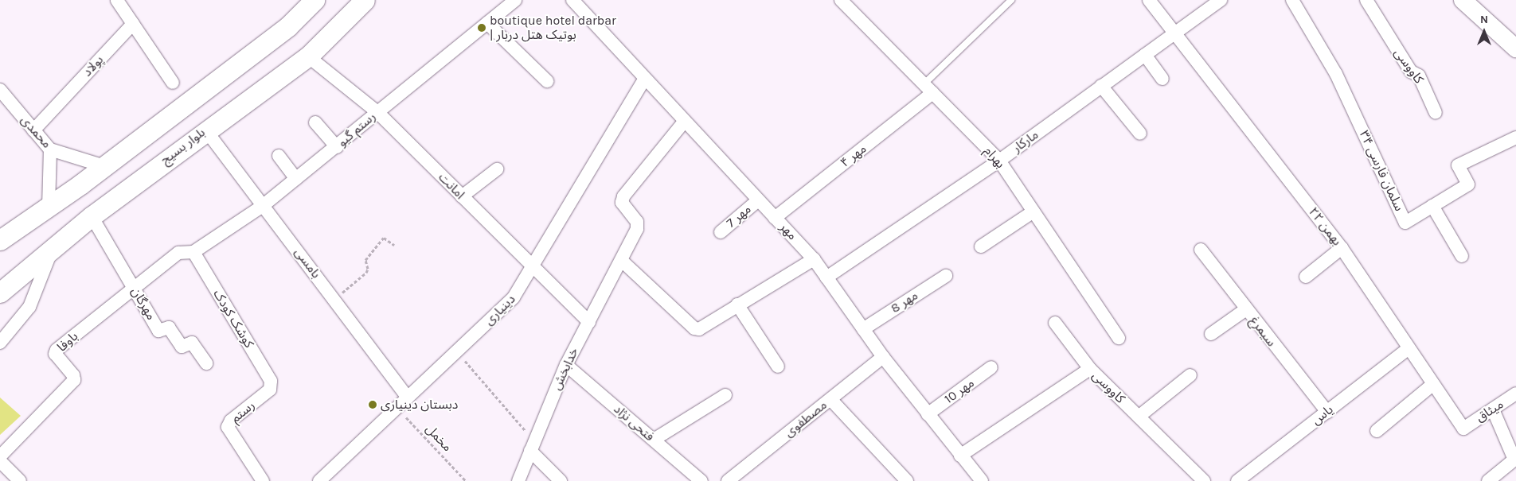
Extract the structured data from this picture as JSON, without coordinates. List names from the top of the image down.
{
  "streets": {
    "main road": ["بلوار بسیج"],
    "street": [
      "پولاد",
      "کاووسی",
      "رستم گیو",
      "محمدی",
      "مارکار",
      "مهر ۴",
      "بهرام",
      "سلمان فارسی ۳۴",
      "امانت",
      "مهر 7",
      "۲۲ بهمن",
      "مهر",
      "بامسی",
      "مهر 8",
      "مهرگان",
      "دینیاری",
      "کوشک کودک",
      "سیمرغ",
      "باوفا",
      "خدابخش",
      "مهر 10",
      "میثاق",
      "رستم",
      "یاس",
      "مصطفوی",
      "فتحی نژاد"
    ],
    "path": ["مخمل"]
  },
  "crossings": [
    ["پولاد", "محمدی"],
    ["کاووسی", "مهر"],
    ["رستم گیو", "امانت"],
    ["رستم گیو", "بامسی"],
    ["رستم گیو", "کوشک کودک"],
    ["مارکار", "بهرام"],
    ["مارکار", "۲۲ بهمن"],
    ["مارکار", "مهر"],
    ["بلوار بسیج", "امانت"],
    ["بلوار بسیج", "بامسی"],
    ["بلوار بسیج", "مهرگان"],
    ["مهر ۴", "بهرام"],
    ["مهر ۴", "مهر"],
    ["امانت", "دینیاری"],
    ["امانت", "خدابخش"],
    ["مهر 7", "مهر"],
    ["۲۲ بهمن", "میثاق"],
    ["۲۲ بهمن", "یاس"],
    ["مهر", "مهر 8"],
    ["مهر", "دینیاری"],
    ["مهر", "خدابخش"],
    ["مهر", "مهر 10"],
    ["مهر", "مصطفوی"],
    ["بامسی", "دینیاری"],
    ["مهرگان", "باوفا"],
    ["دینیاری", "مخمل"],
    ["کوشک کودک", "رستم"],
    ["سیمرغ", "یاس"],
    ["خدابخش", "فتحی نژاد"]
  ],
  "places": ["boutique hotel darbar | بوتیک هتل دربار", "دبستان دینیاری"],
  "north": "top"
}
